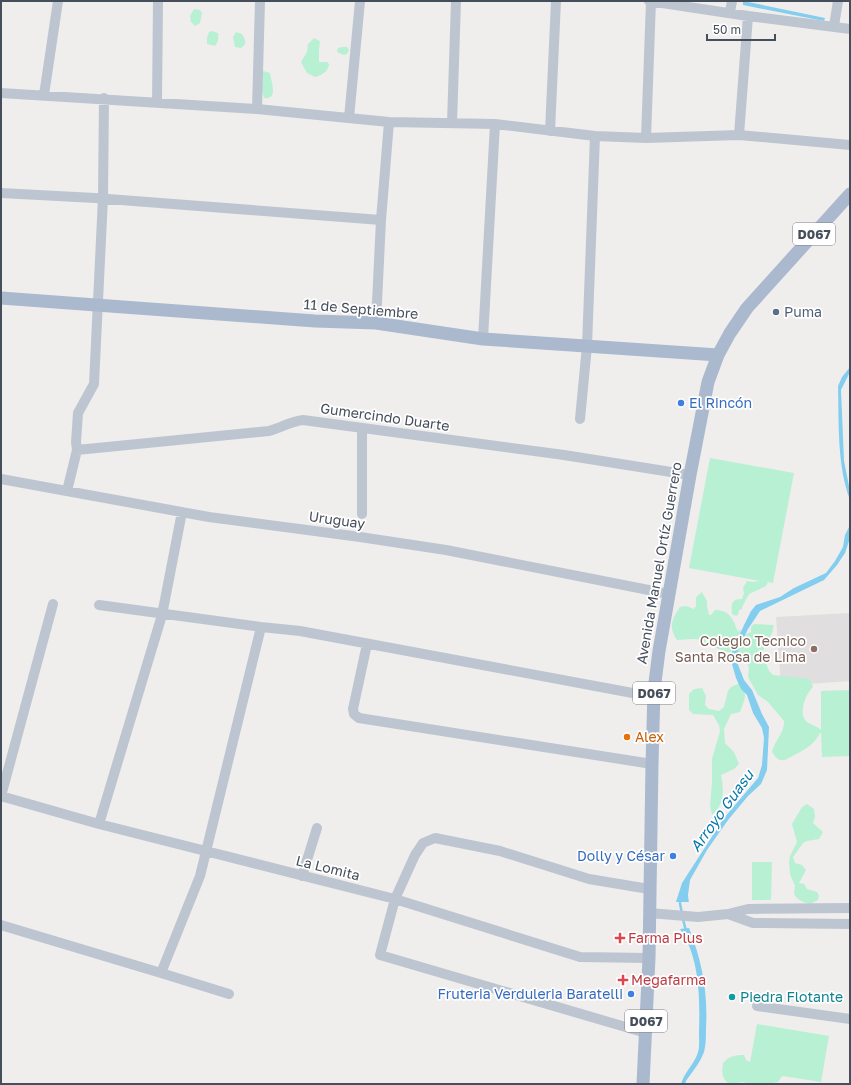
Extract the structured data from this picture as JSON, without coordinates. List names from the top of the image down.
{
  "streets": {
    "main road": ["D067", "11 de Septiembre", "Avenida Manuel Ortíz Guerrero"],
    "street": ["Gumercindo Duarte", "Uruguay", "La Lomita"]
  },
  "crossings": [
    ["11 de Septiembre", "Avenida Manuel Ortíz Guerrero"],
    ["Gumercindo Duarte", "Avenida Manuel Ortíz Guerrero"],
    ["Uruguay", "Avenida Manuel Ortíz Guerrero"],
    ["Avenida Manuel Ortíz Guerrero", "La Lomita"]
  ],
  "water": ["Arroyo Guasu"],
  "places": {
    "other": [
      "Puma",
      "El Rincón",
      "Colegio Tecnico Santa Rosa de Lima",
      "Alex",
      "Dolly y César",
      "Fruteria Verduleria Baratelli",
      "Piedra Flotante"
    ],
    "health": ["Farma Plus", "Megafarma"]
  },
  "scale_bar": "50 m"
}
